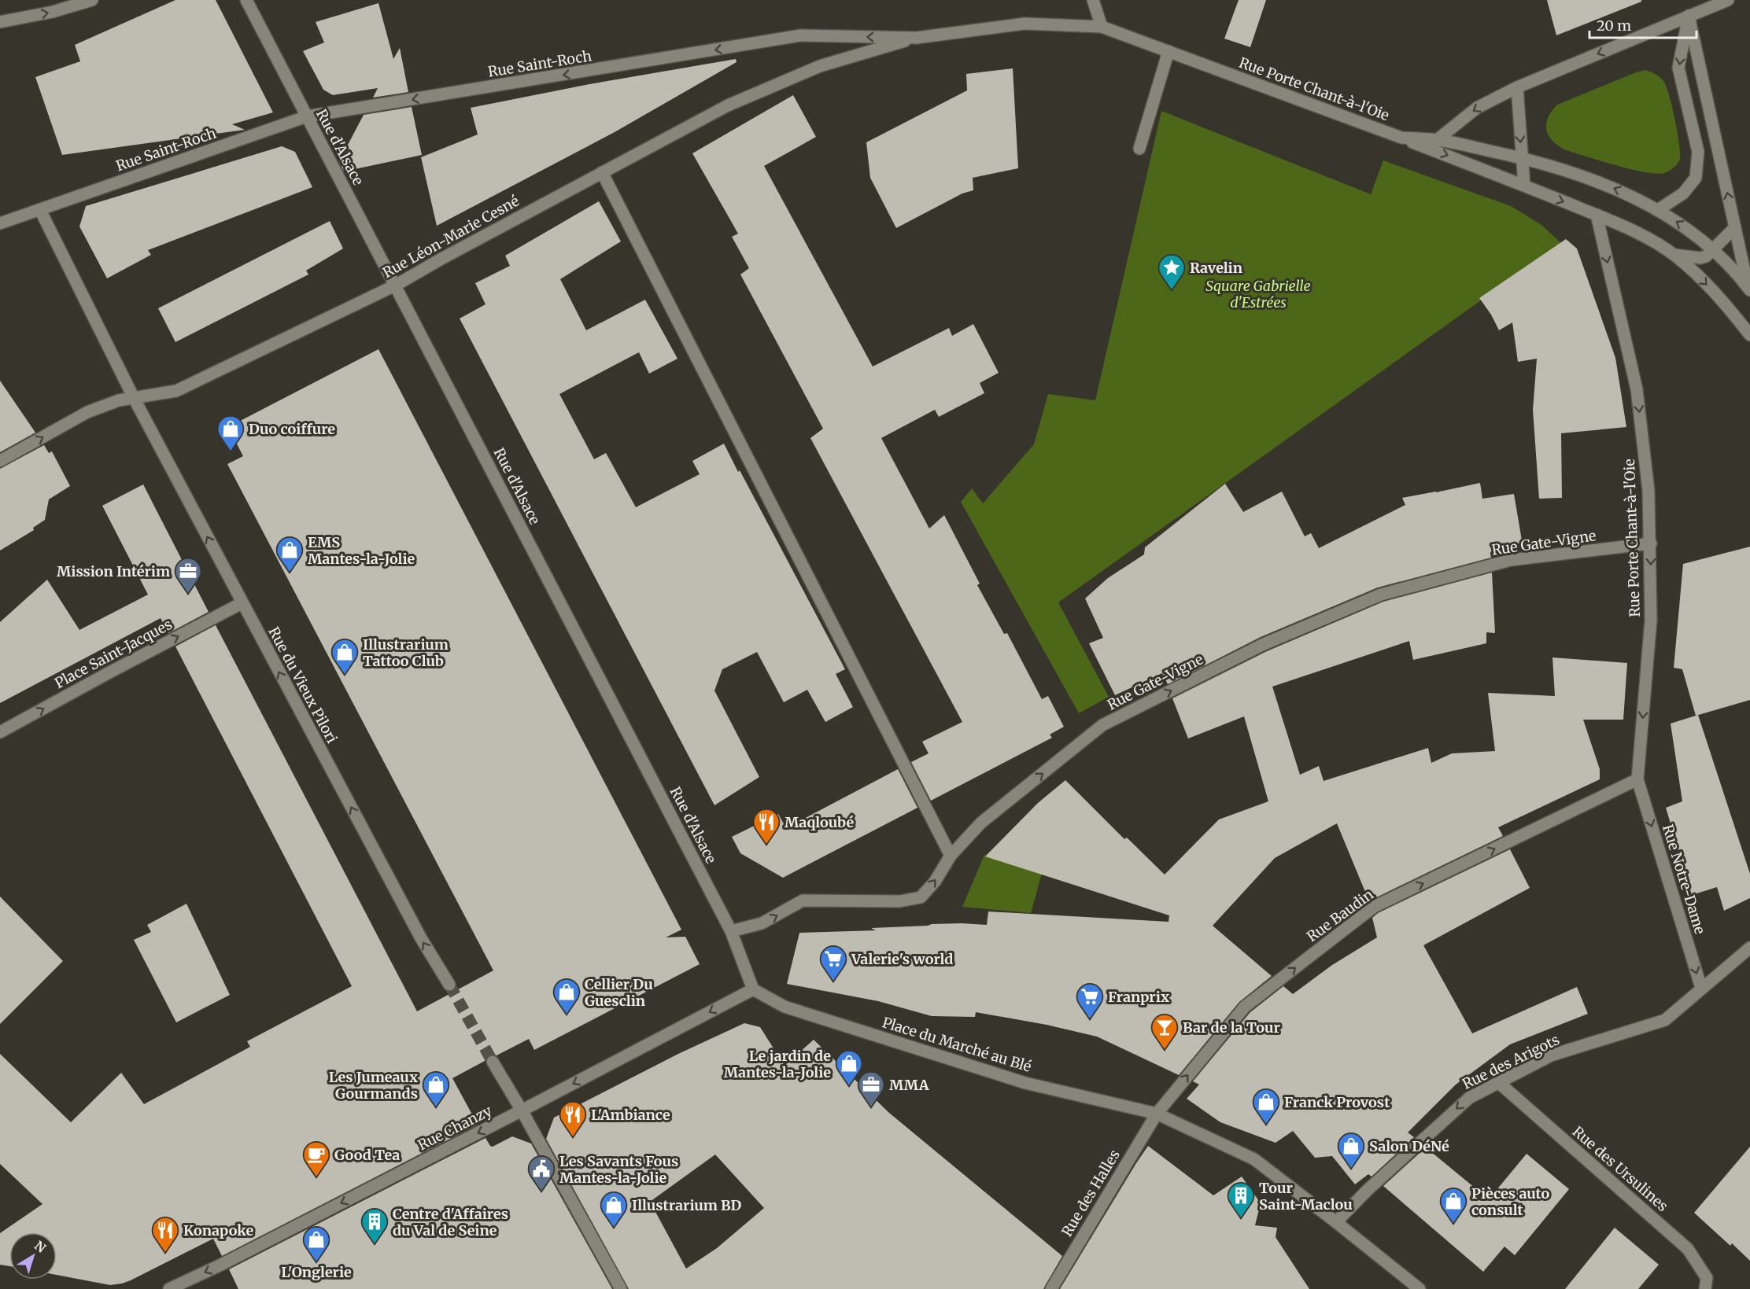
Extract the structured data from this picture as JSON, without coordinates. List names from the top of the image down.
{
  "streets": {
    "street": [
      "Rue Saint-Roch",
      "Rue Porte Chant-à-l'Oie",
      "Rue d'Alsace",
      "Rue Léon-Marie Cesné",
      "Rue Gate-Vigne",
      "Place Saint-Jacques",
      "Rue du Vieux Pilori",
      "Rue Notre-Dame",
      "Rue Baudin",
      "Place du Marché au Blé",
      "Rue des Arigots",
      "Rue Chanzy",
      "Rue des Ursulines",
      "Rue des Halles"
    ]
  },
  "crossings": [
    ["Rue Saint-Roch", "Rue Porte Chant-à-l'Oie"],
    ["Rue Saint-Roch", "Rue d'Alsace"],
    ["Rue Saint-Roch", "Rue Léon-Marie Cesné"],
    ["Rue Saint-Roch", "Rue du Vieux Pilori"],
    ["Rue Porte Chant-à-l'Oie", "Rue Gate-Vigne"],
    ["Rue Porte Chant-à-l'Oie", "Rue Notre-Dame"],
    ["Rue Porte Chant-à-l'Oie", "Rue Baudin"],
    ["Rue d'Alsace", "Rue Léon-Marie Cesné"],
    ["Rue d'Alsace", "Rue Gate-Vigne"],
    ["Rue d'Alsace", "Place du Marché au Blé"],
    ["Rue d'Alsace", "Rue Chanzy"],
    ["Rue Léon-Marie Cesné", "Rue du Vieux Pilori"],
    ["Place Saint-Jacques", "Rue du Vieux Pilori"],
    ["Rue Notre-Dame", "Rue Baudin"],
    ["Rue Notre-Dame", "Rue des Arigots"],
    ["Rue Baudin", "Place du Marché au Blé"],
    ["Rue Baudin", "Rue des Halles"],
    ["Place du Marché au Blé", "Rue des Arigots"],
    ["Place du Marché au Blé", "Rue Chanzy"],
    ["Place du Marché au Blé", "Rue des Halles"],
    ["Rue des Arigots", "Rue des Ursulines"]
  ],
  "one_way": [
    "Rue Saint-Roch",
    "Rue Gate-Vigne",
    "Place Saint-Jacques",
    "Rue du Vieux Pilori",
    "Rue Notre-Dame",
    "Rue Baudin",
    "Rue des Arigots",
    "Rue Chanzy"
  ],
  "parks": ["Square Gabrielle d'Estrées"],
  "places": {
    "place": ["Ravelin"],
    "shop": [
      "Duo coiffure",
      "EMS Mantes-la-Jolie",
      "Illustrarium Tattoo Club",
      "Cellier Du Guesclin",
      "Le jardin de Mantes-la-Jolie",
      "Les Jumeaux Gourmands",
      "Franck Provost",
      "Salon DéNé",
      "Pièces auto consult",
      "Illustrarium BD",
      "L'Onglerie"
    ],
    "office": ["Mission Intérim", "MMA"],
    "restaurant": ["Maqloubé", "L'Ambiance", "Konapoke"],
    "supermarket": ["Valerie's world", "Franprix"],
    "bar": ["Bar de la Tour"],
    "cafe": ["Good Tea"],
    "public building": ["Les Savants Fous Mantes-la-Jolie"],
    "building": ["Tour Saint-Maclou", "Centre d'Affaires du Val de Seine"]
  },
  "scale_bar": "20 m",
  "north": "top right"
}
